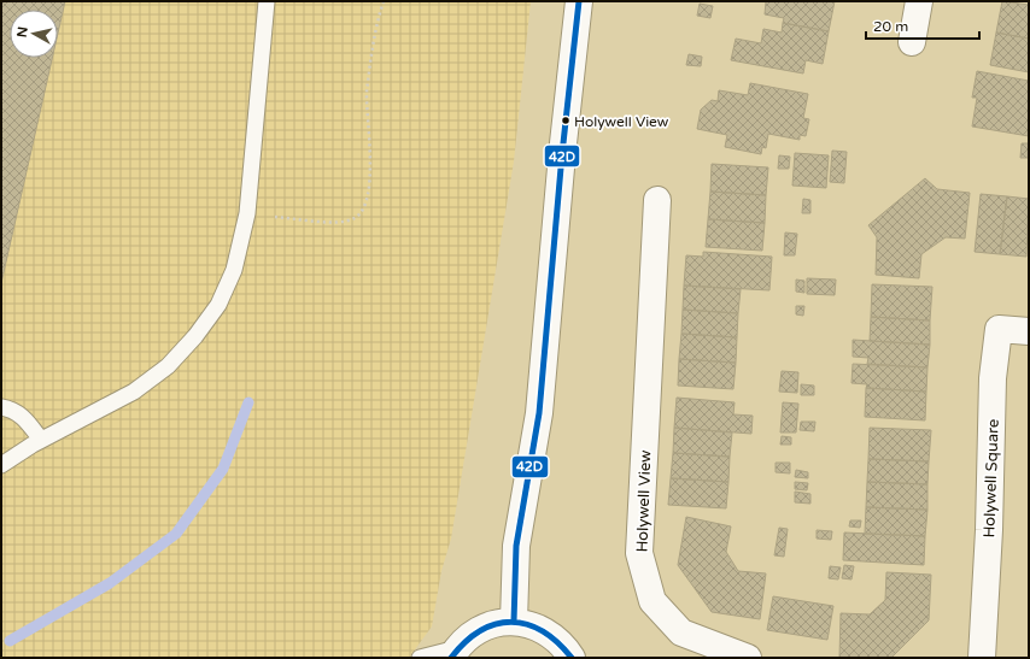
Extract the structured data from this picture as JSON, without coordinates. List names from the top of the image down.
{
  "streets": {
    "street": ["Holywell Square", "Holywell View"]
  },
  "places": ["Holywell View"],
  "lines": ["transit line 42D"],
  "scale_bar": "20 m",
  "north": "left"
}
